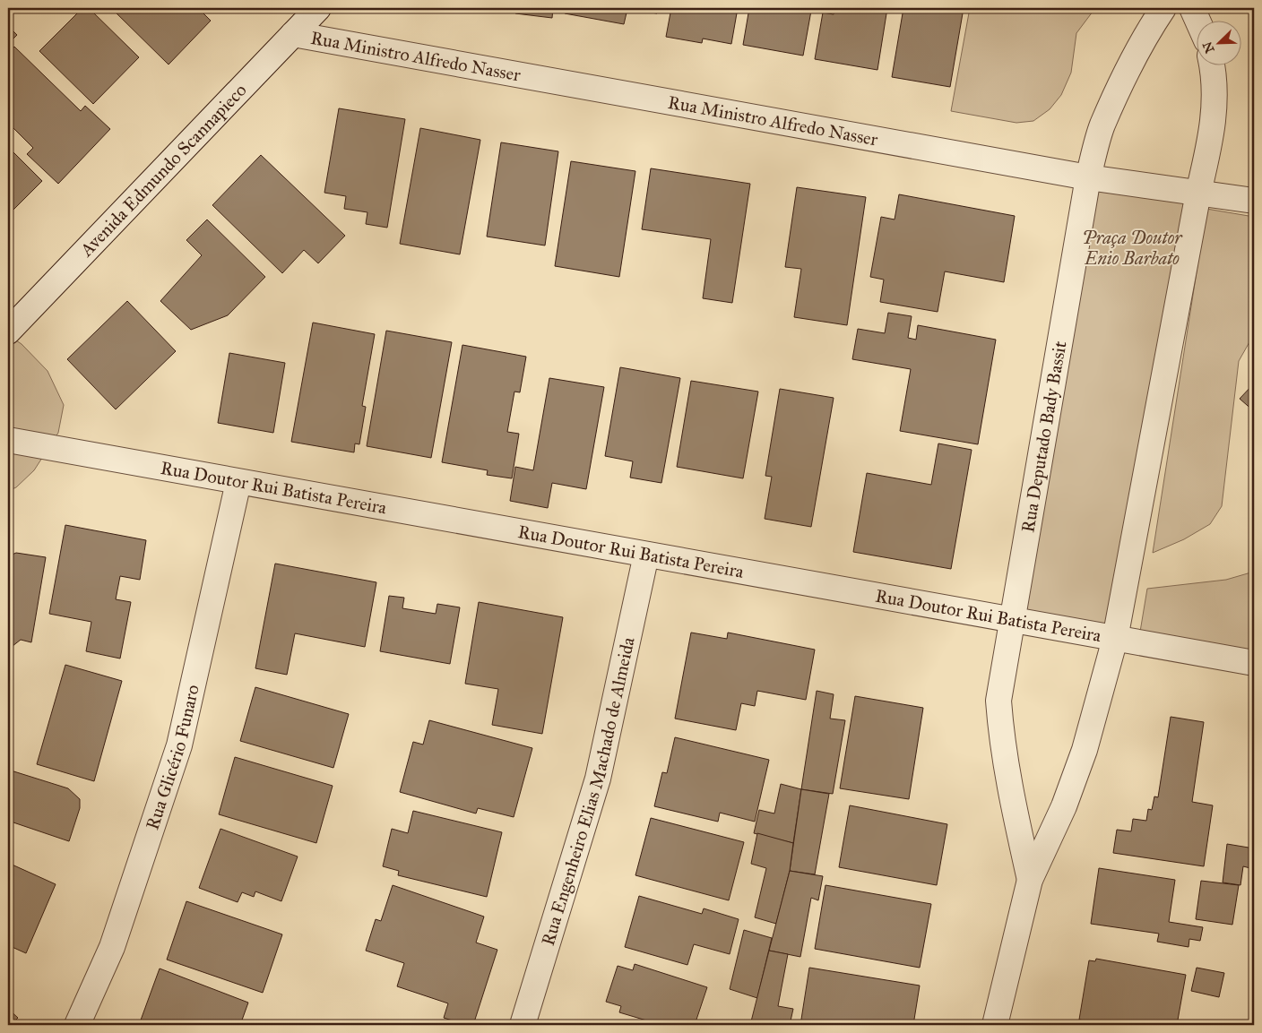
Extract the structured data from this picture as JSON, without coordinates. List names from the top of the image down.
{
  "streets": {
    "street": [
      "Rua Ministro Alfredo Nasser",
      "Avenida Edmundo Scannapieco",
      "Rua Deputado Bady Bassit",
      "Rua Doutor Rui Batista Pereira",
      "Rua Glicério Funaro",
      "Rua Engenheiro Elias Machado de Almeida"
    ]
  },
  "crossings": [
    ["Rua Ministro Alfredo Nasser", "Avenida Edmundo Scannapieco"],
    ["Rua Ministro Alfredo Nasser", "Rua Deputado Bady Bassit"],
    ["Rua Deputado Bady Bassit", "Rua Doutor Rui Batista Pereira"],
    ["Rua Doutor Rui Batista Pereira", "Rua Glicério Funaro"],
    ["Rua Doutor Rui Batista Pereira", "Rua Engenheiro Elias Machado de Almeida"]
  ],
  "parks": ["Praça Doutor Enio Barbato"],
  "north": "bottom left"
}
